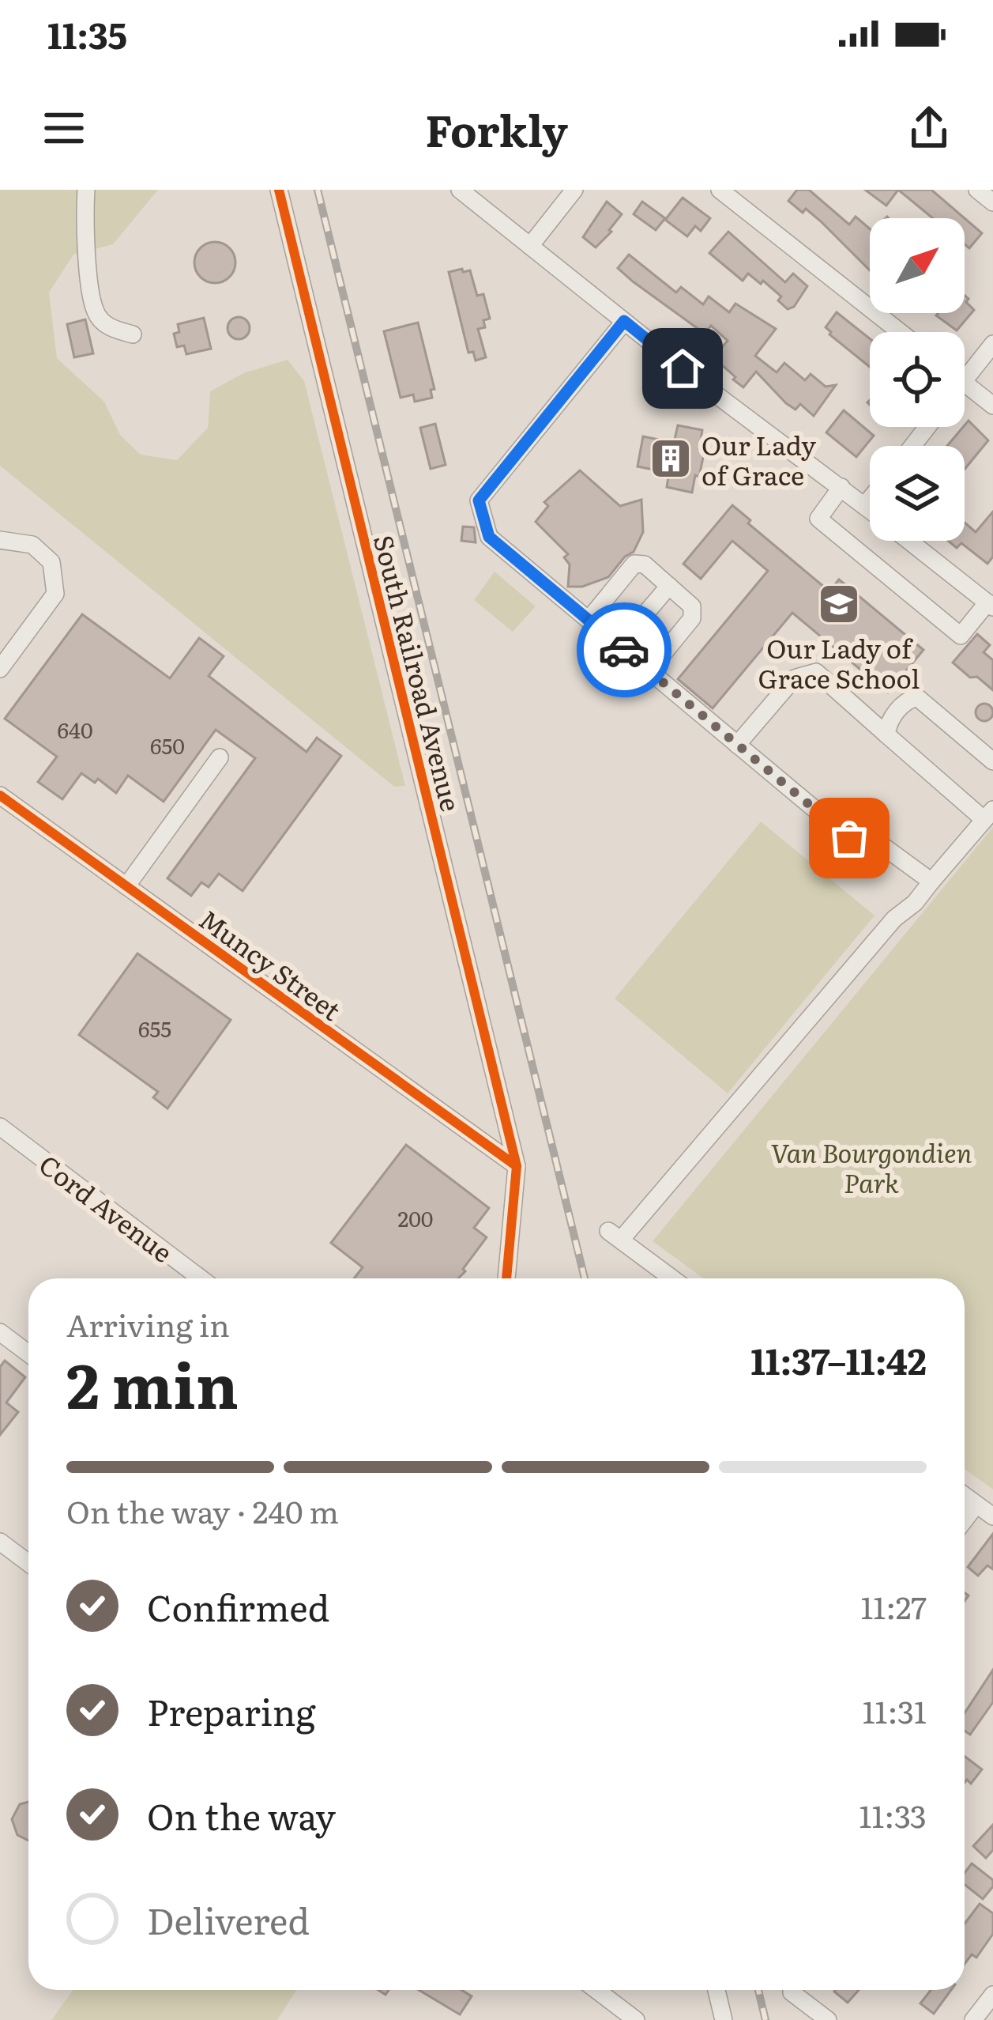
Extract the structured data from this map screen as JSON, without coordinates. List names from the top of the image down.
{
  "streets": {
    "street": ["South Railroad Avenue", "Muncy Street", "Cord Avenue"]
  },
  "crossings": [
    ["South Railroad Avenue", "Muncy Street"]
  ],
  "parks": ["Van Bourgondien Park"],
  "places": {
    "building": ["Our Lady of Grace"],
    "school or university": ["Our Lady of Grace School"]
  },
  "house_numbers": [
    "640",
    "650",
    "655",
    "200"
  ],
  "north": "top right",
  "page": {
    "status": "11:35",
    "header": "Forkly",
    "heading": ["2 min", "Arriving in", "11:37–11:42"],
    "bar": "On the way · 240 m",
    "list": [
      ["Confirmed", "11:27"],
      ["Preparing", "11:31"],
      ["On the way", "11:33"],
      "Delivered"
    ]
  }
}
